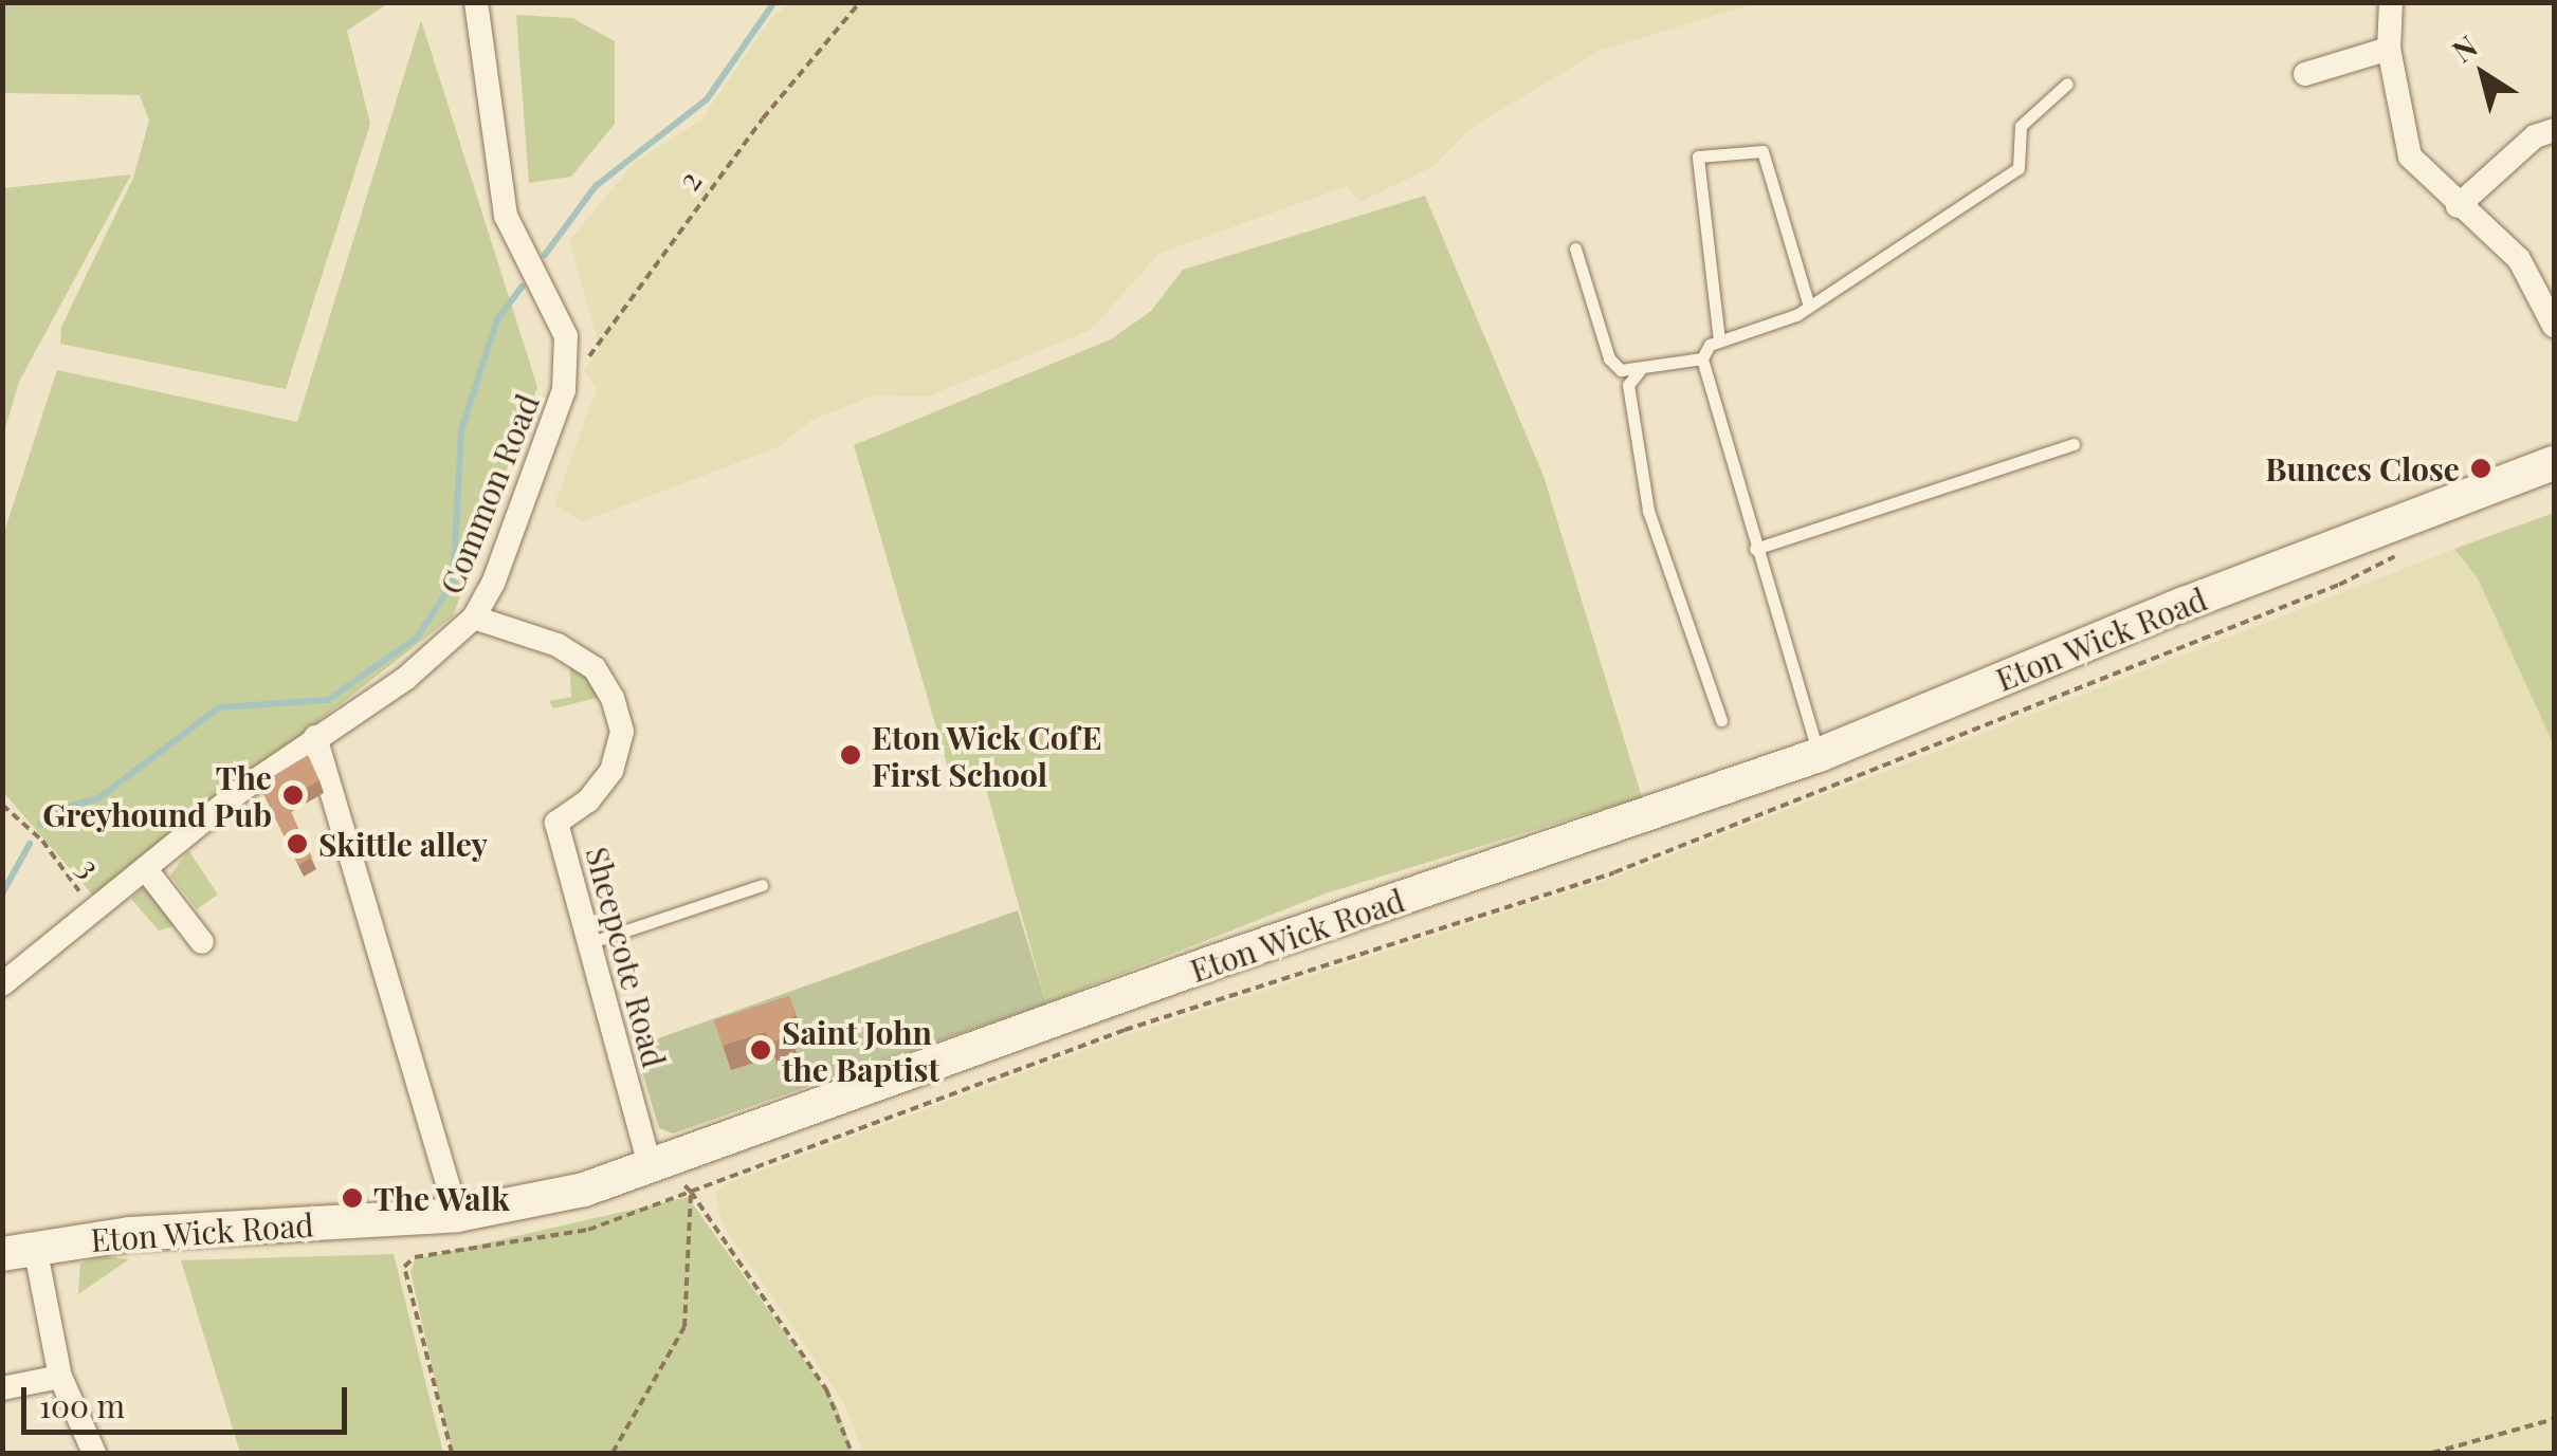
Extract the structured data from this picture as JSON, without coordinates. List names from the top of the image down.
{
  "streets": {
    "main road": ["Eton Wick Road"],
    "street": ["Common Road", "Sheepcote Road"],
    "path": ["2", "3"]
  },
  "crossings": [
    ["2", "Common Road"],
    ["Common Road", "3"],
    ["Common Road", "Sheepcote Road"],
    ["Eton Wick Road", "Sheepcote Road"]
  ],
  "places": [
    "Bunces Close",
    "Eton Wick CofE First School",
    "The Greyhound Pub",
    "Skittle alley",
    "Saint John the Baptist",
    "The Walk"
  ],
  "scale_bar": "100 m",
  "north": "top left"
}
